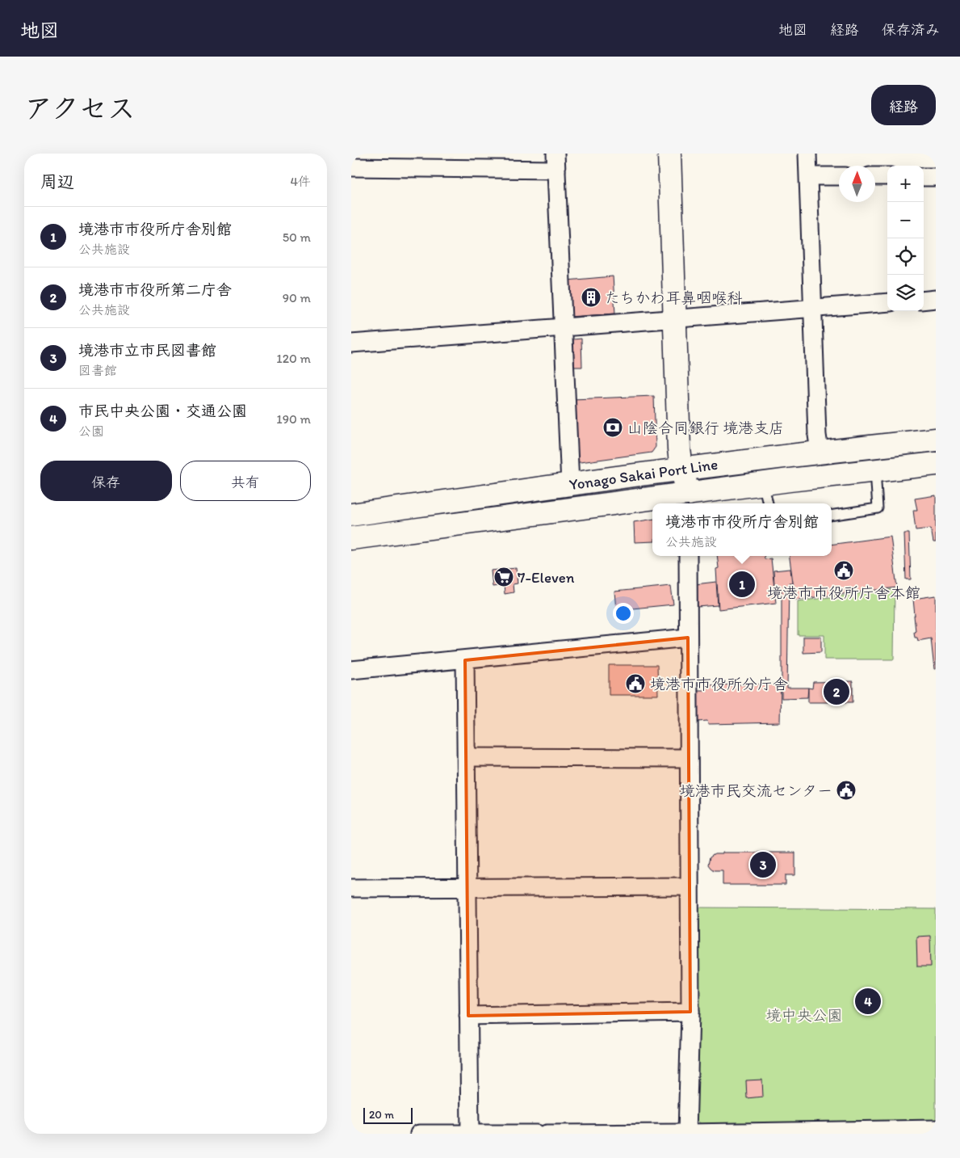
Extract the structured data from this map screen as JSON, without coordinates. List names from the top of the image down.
{
  "streets": {
    "main road": ["Yonago Sakai Port Line"]
  },
  "parks": ["境中央公園"],
  "places": {
    "building": ["たちかわ耳鼻咽喉科"],
    "bank": ["山陰合同銀行 境港支店"],
    "public building": ["境港市市役所庁舎本館", "境港市市役所分庁舎", "境港市民交流センター"],
    "supermarket": ["7-Eleven"]
  },
  "scale_bar": "20 m",
  "north": "top",
  "page": {
    "header": "地図",
    "nav": ["地図", "経路", "保存済み"],
    "title": "アクセス",
    "buttons": [
      "経路",
      ["保存", "共有"]
    ],
    "heading": ["周辺", "4件"],
    "map_buttons": ["+", "−"],
    "list": [
      {
        "mark": "1",
        "name": "境港市市役所庁舎別館",
        "note": "公共施設",
        "value": "50 m"
      },
      {
        "mark": "2",
        "name": "境港市市役所第二庁舎",
        "note": "公共施設",
        "value": "90 m"
      },
      {
        "mark": "3",
        "name": "境港市立市民図書館",
        "note": "図書館",
        "value": "120 m"
      },
      {
        "mark": "4",
        "name": "市民中央公園・交通公園",
        "note": "公園",
        "value": "190 m"
      }
    ],
    "popup": ["境港市市役所庁舎別館", "公共施設"],
    "pins": [
      "1",
      "2",
      "3",
      "4"
    ],
    "scale": "20 m"
  }
}
